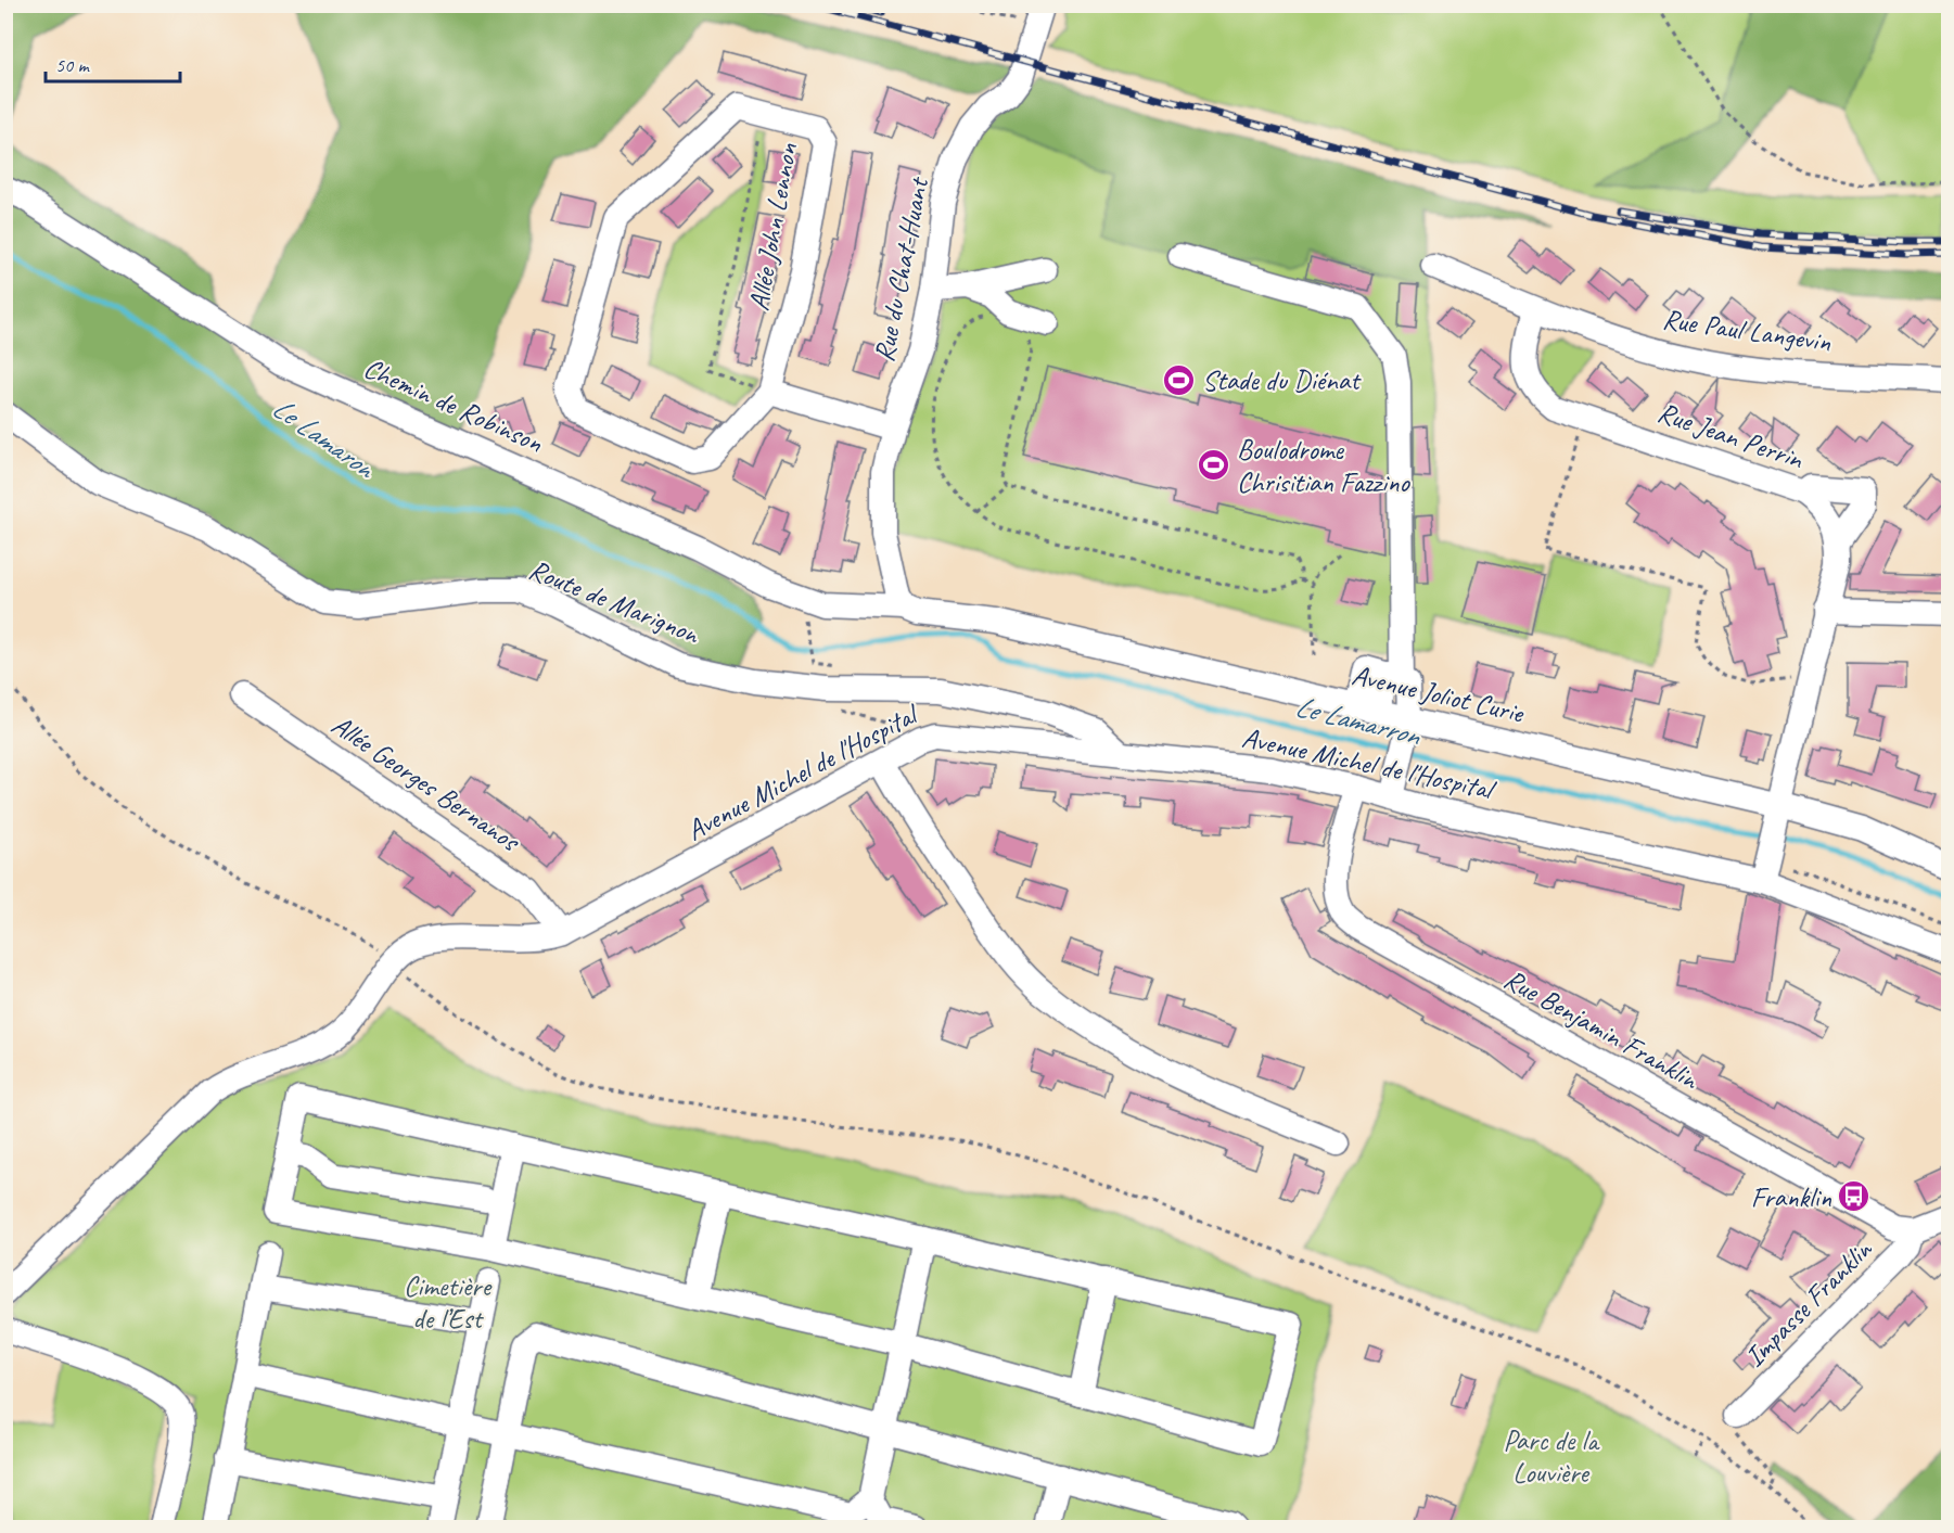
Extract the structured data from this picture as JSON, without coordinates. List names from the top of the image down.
{
  "streets": {
    "street": [
      "Allée John Lennon",
      "Rue du Chat-Huant",
      "Rue Paul Langevin",
      "Chemin de Robinson",
      "Rue Jean Perrin",
      "Route de Marignon",
      "Avenue Joliot Curie",
      "Avenue Michel de l'Hospital",
      "Allée Georges Bernanos",
      "Rue Benjamin Franklin",
      "Impasse Franklin"
    ]
  },
  "crossings": [
    ["Rue du Chat-Huant", "Chemin de Robinson"],
    ["Rue du Chat-Huant", "Avenue Joliot Curie"],
    ["Rue Paul Langevin", "Rue Jean Perrin"],
    ["Chemin de Robinson", "Avenue Joliot Curie"],
    ["Route de Marignon", "Avenue Michel de l'Hospital"],
    ["Avenue Michel de l'Hospital", "Allée Georges Bernanos"],
    ["Avenue Michel de l'Hospital", "Rue Benjamin Franklin"],
    ["Rue Benjamin Franklin", "Impasse Franklin"]
  ],
  "water": ["Le Lamaron", "Le Lamarron"],
  "parks": ["Cimetière de l’Est", "Parc de la Louvière"],
  "places": {
    "sports": ["Stade du Diénat", "Boulodrome Chrisitian Fazzino"],
    "bus stop": ["Franklin"]
  },
  "scale_bar": "50 m"
}
